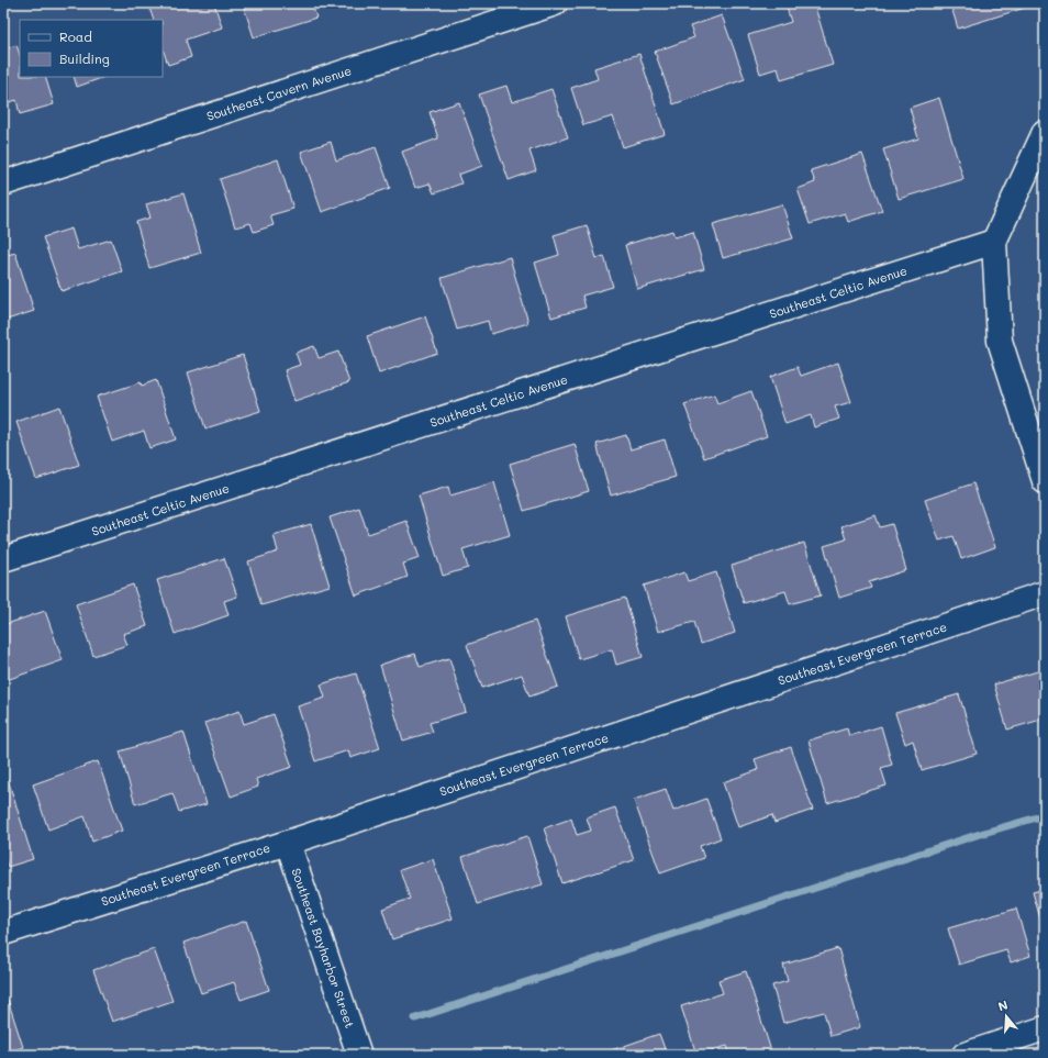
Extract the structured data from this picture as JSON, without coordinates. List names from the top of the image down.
{
  "streets": {
    "street": [
      "Southeast Cavern Avenue",
      "Southeast Celtic Avenue",
      "Southeast Evergreen Terrace",
      "Southeast Bayharbor Street"
    ]
  },
  "crossings": [
    ["Southeast Evergreen Terrace", "Southeast Bayharbor Street"]
  ],
  "legend": ["Road", "Building"],
  "north": "top"
}
